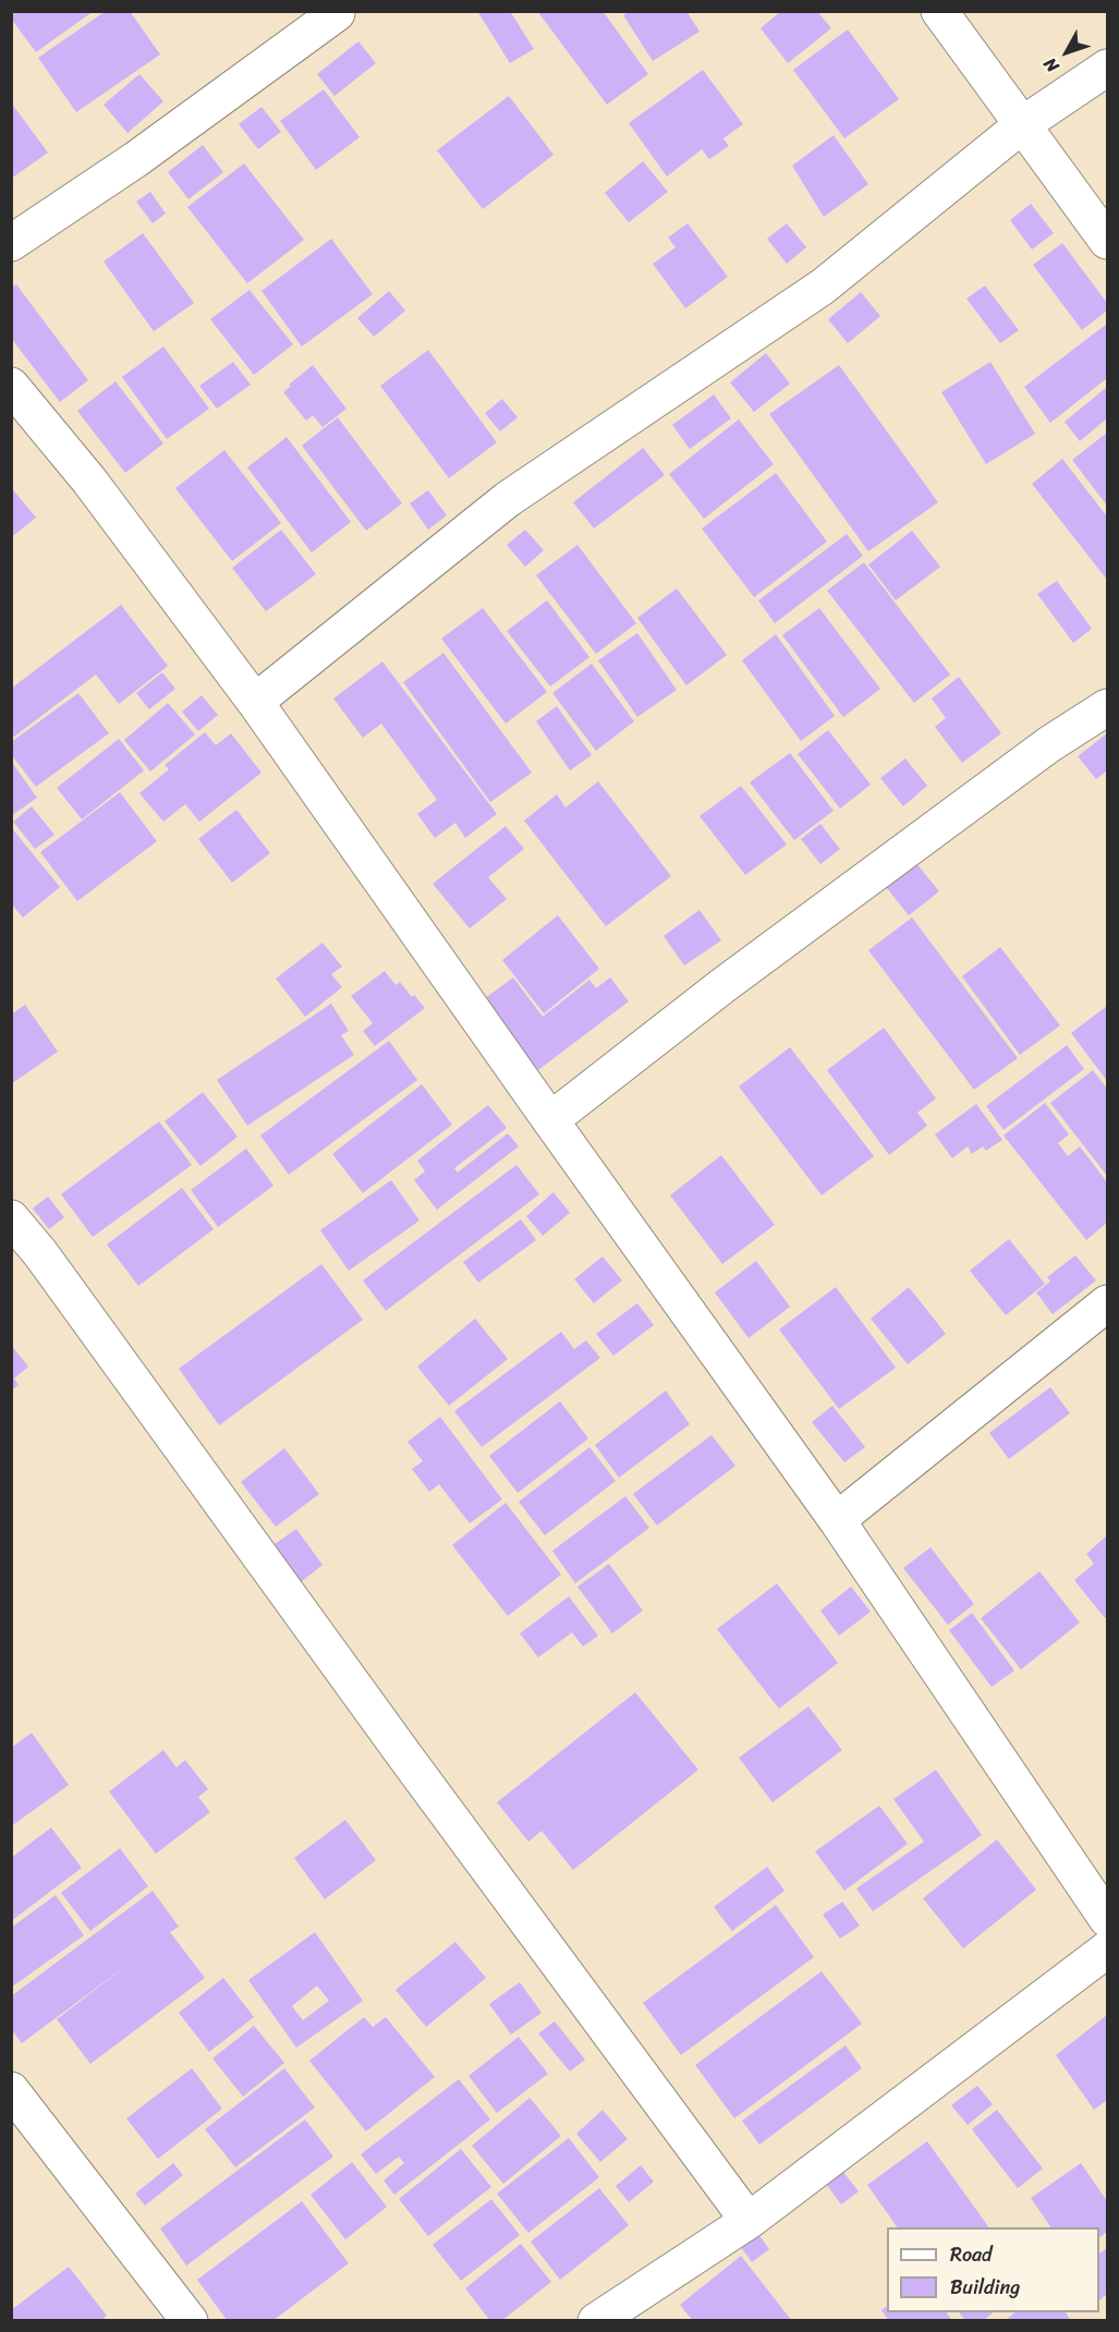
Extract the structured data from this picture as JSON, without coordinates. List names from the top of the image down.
{
  "legend": ["Road", "Building"],
  "north": "bottom left"
}
